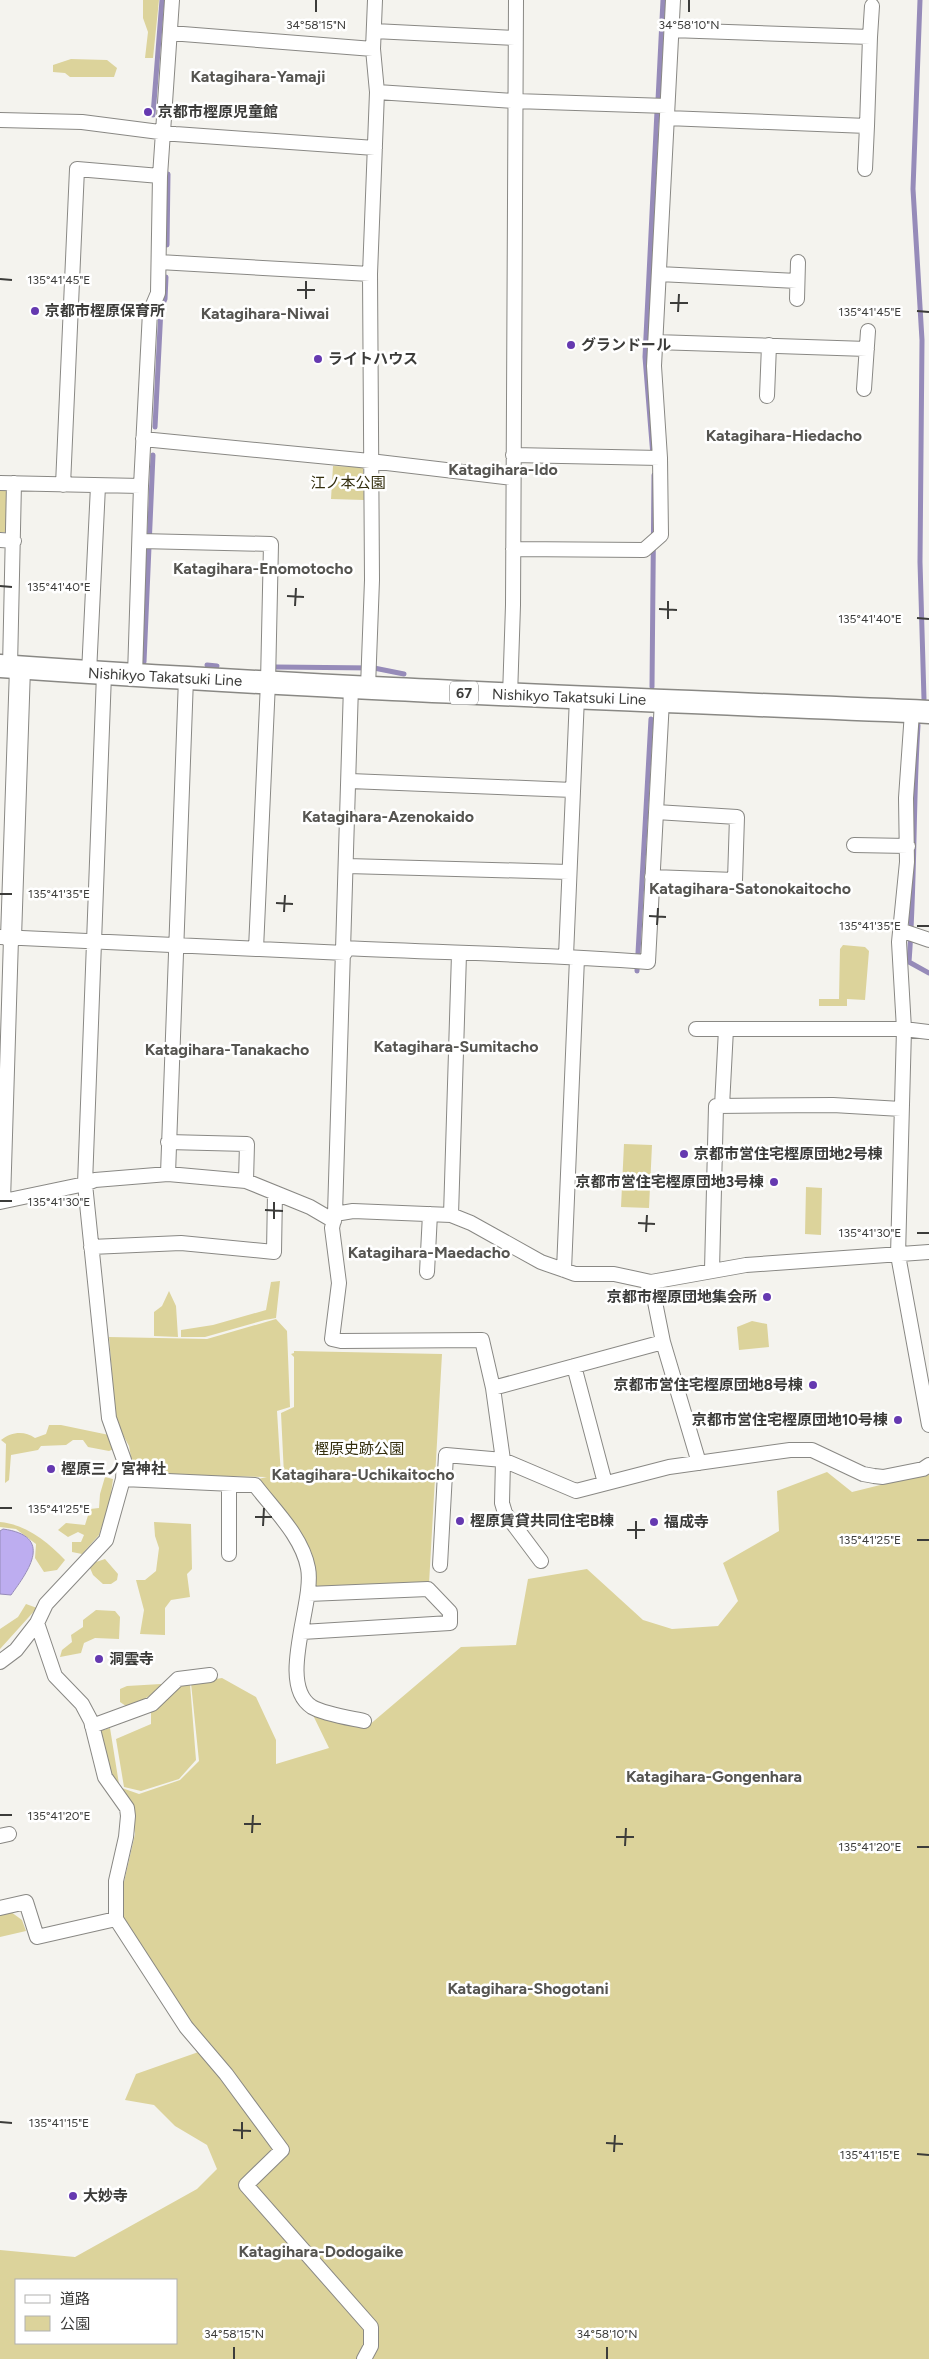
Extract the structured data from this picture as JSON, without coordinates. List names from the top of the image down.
{
  "streets": {
    "main road": ["Nishikyo Takatsuki Line", "67"]
  },
  "districts": [
    "Katagihara-Yamaji",
    "Katagihara-Niwai",
    "Katagihara-Hiedacho",
    "Katagihara-Ido",
    "Katagihara-Enomotocho",
    "Katagihara-Azenokaido",
    "Katagihara-Satonokaitocho",
    "Katagihara-Sumitacho",
    "Katagihara-Tanakacho",
    "Katagihara-Maedacho",
    "Katagihara-Uchikaitocho",
    "Katagihara-Gongenhara",
    "Katagihara-Shogotani",
    "Katagihara-Dodogaike"
  ],
  "parks": ["江ノ本公園", "樫原史跡公園"],
  "places": [
    "京都市樫原児童館",
    "京都市樫原保育所",
    "グランドール",
    "ライトハウス",
    "京都市営住宅樫原団地2号棟",
    "京都市営住宅樫原団地3号棟",
    "京都市樫原団地集会所",
    "京都市営住宅樫原団地8号棟",
    "京都市営住宅樫原団地10号棟",
    "樫原三ノ宮神社",
    "樫原賃貸共同住宅B棟",
    "福成寺",
    "洞雲寺",
    "大妙寺"
  ],
  "legend": ["道路", "公園"],
  "coordinates": [
    "34°58'15\"N",
    "34°58'10\"N",
    "135°41'45\"E",
    "135°41'40\"E",
    "135°41'35\"E",
    "135°41'30\"E",
    "135°41'25\"E",
    "135°41'20\"E",
    "135°41'15\"E"
  ]
}
